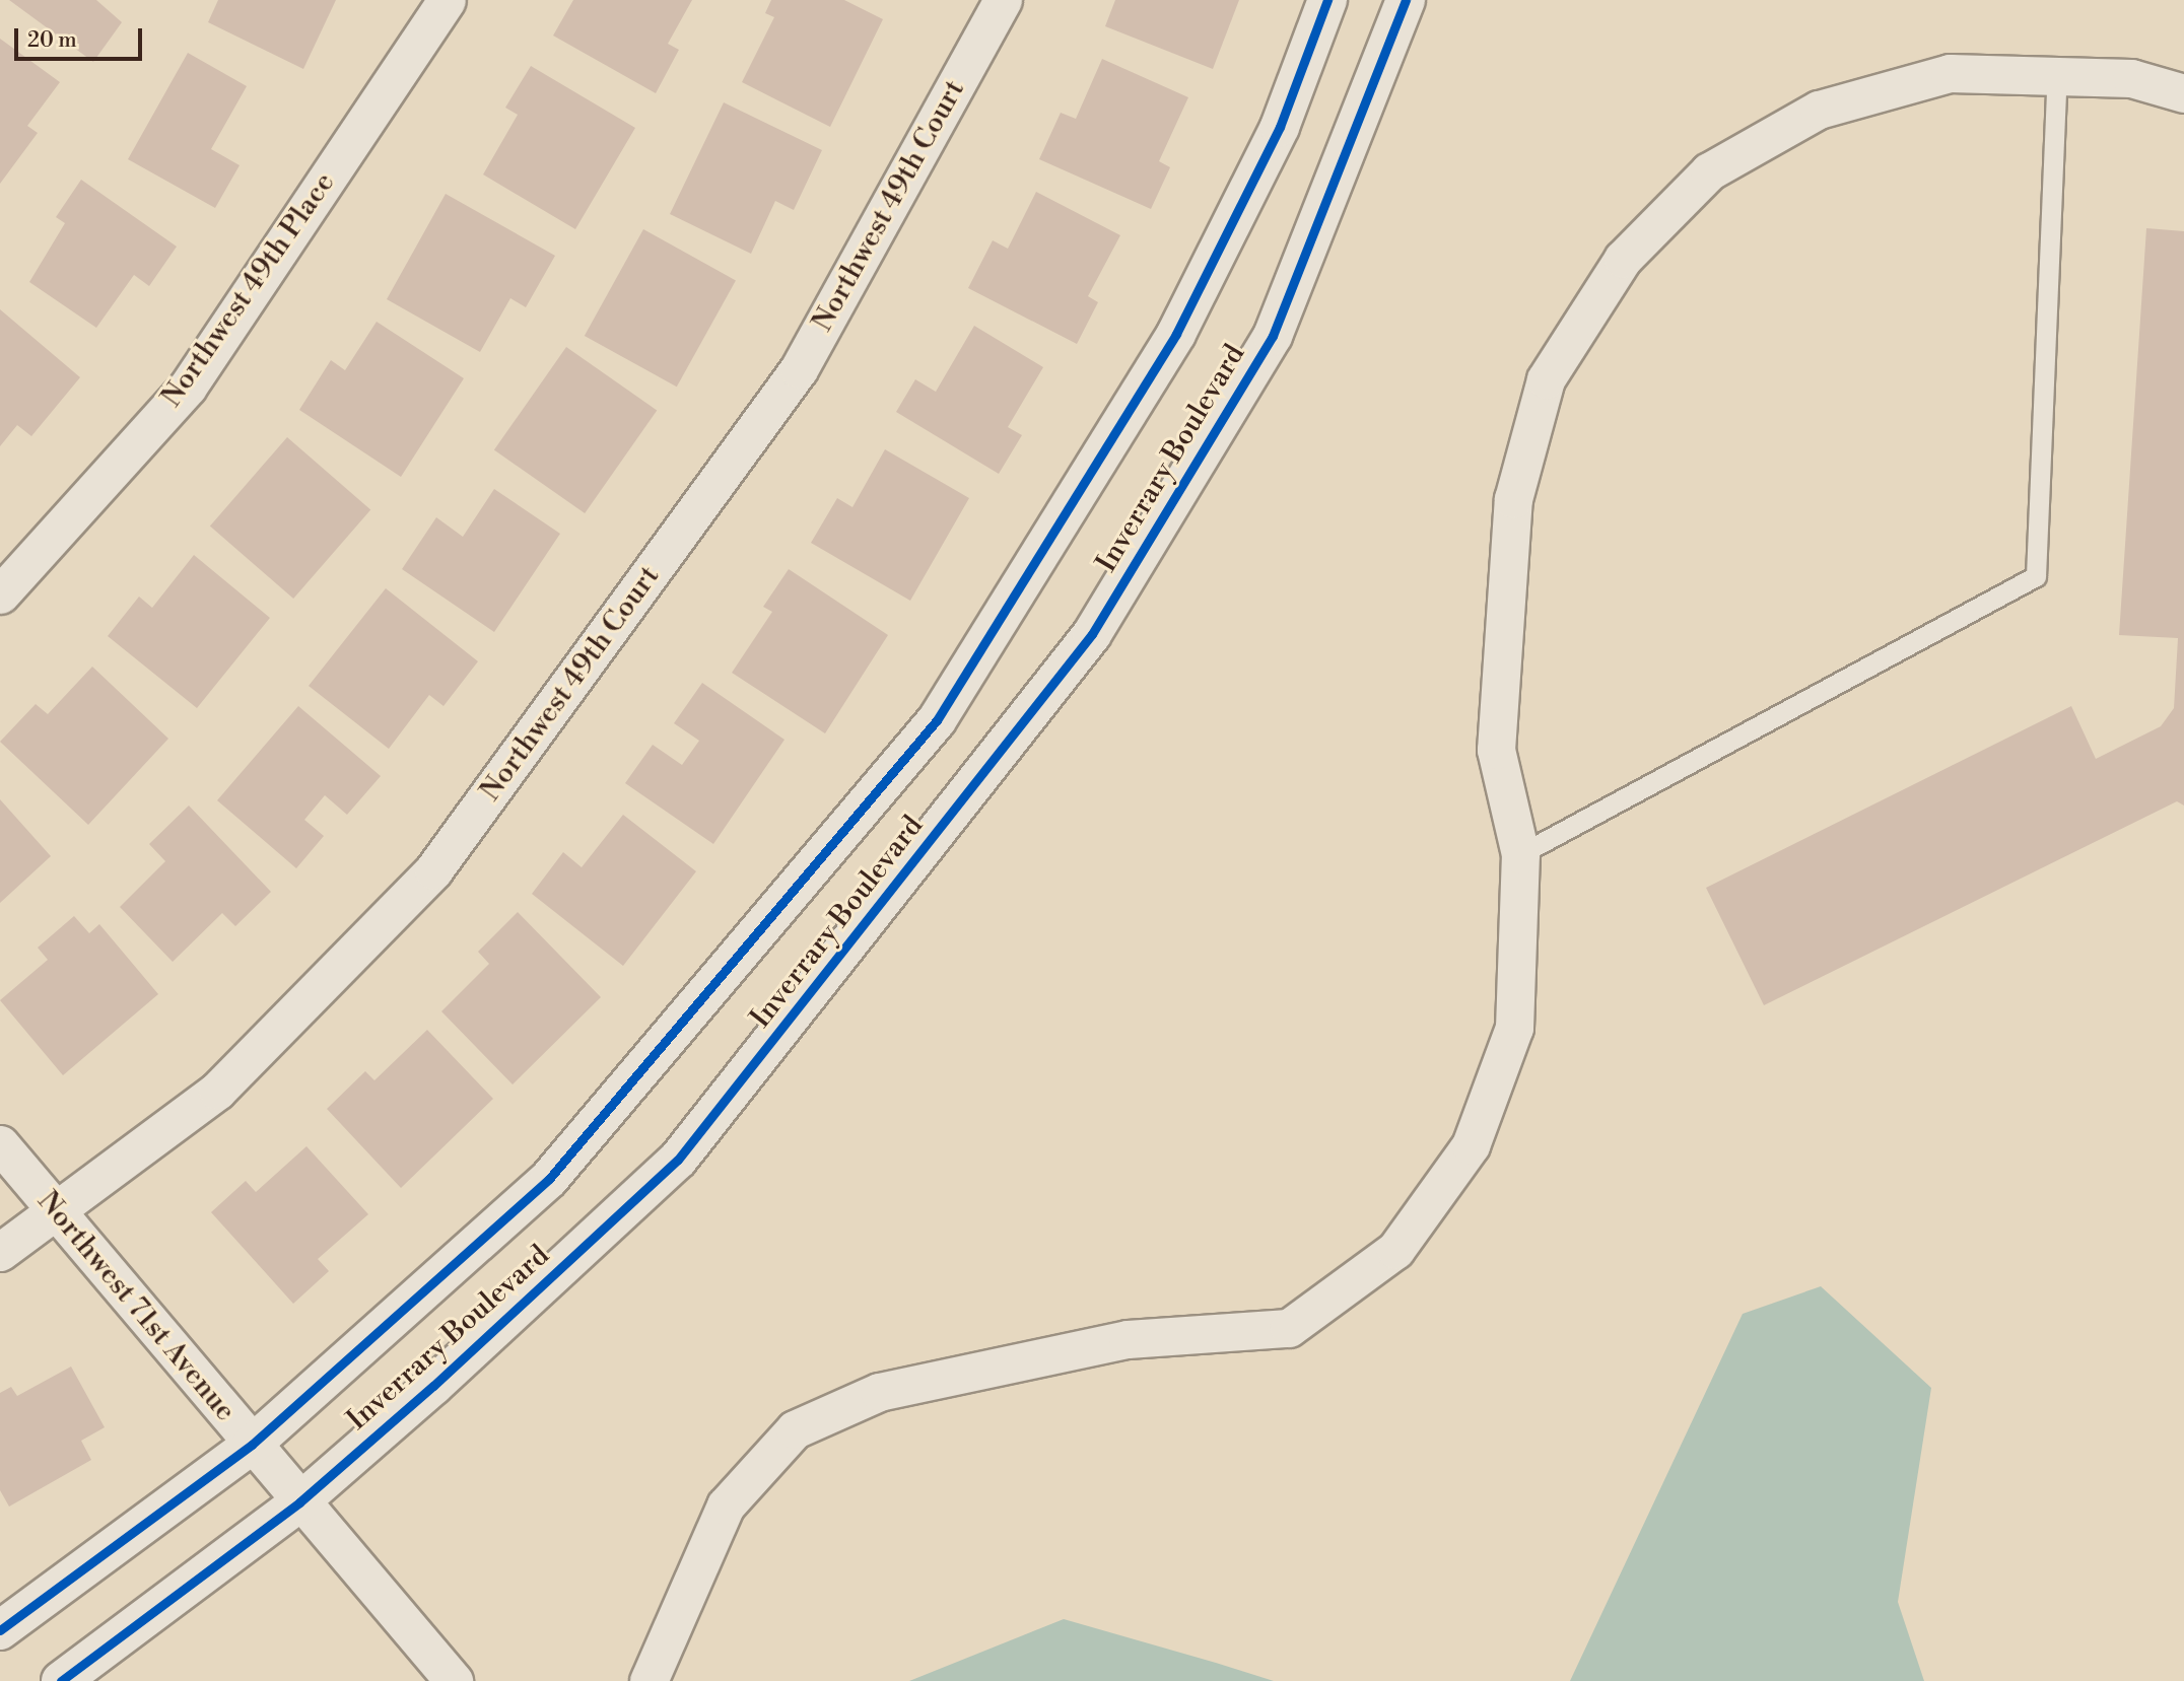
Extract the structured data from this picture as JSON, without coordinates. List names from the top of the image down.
{
  "streets": {
    "street": [
      "Northwest 49th Court",
      "Northwest 49th Place",
      "Inverrary Boulevard",
      "Northwest 71st Avenue"
    ]
  },
  "crossings": [
    ["Northwest 49th Court", "Northwest 71st Avenue"],
    ["Inverrary Boulevard", "Northwest 71st Avenue"]
  ],
  "scale_bar": "20 m"
}
